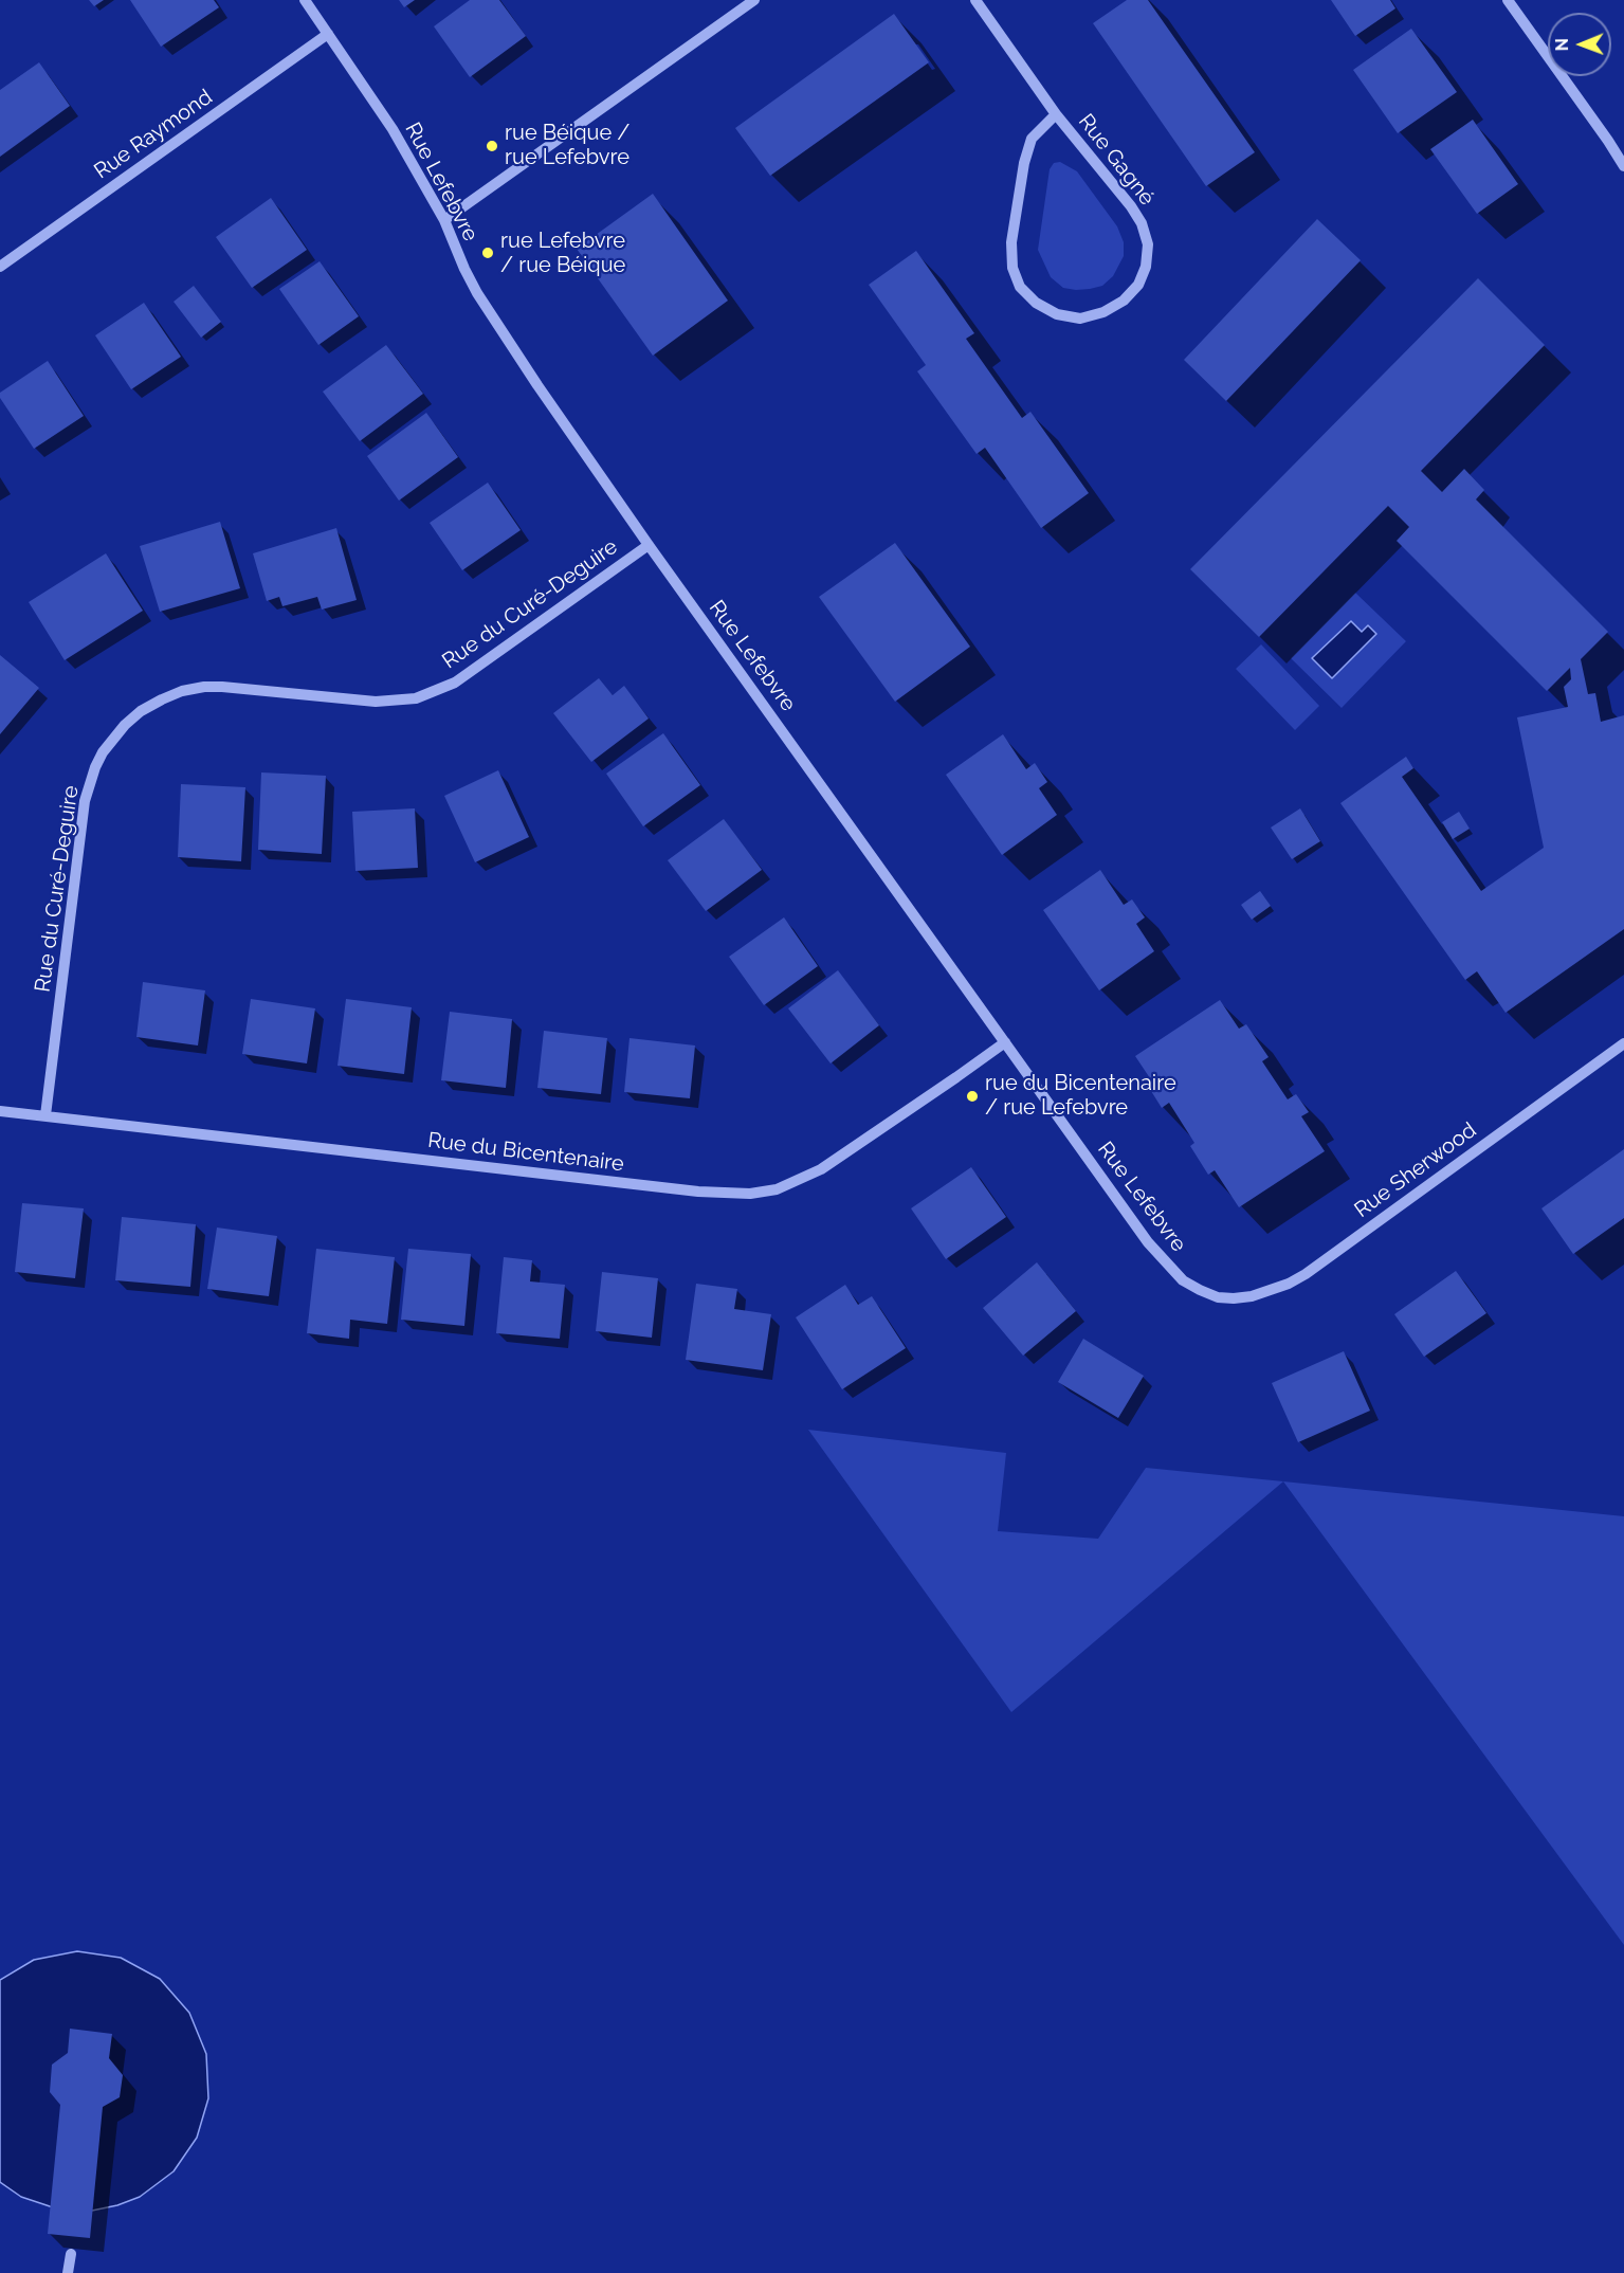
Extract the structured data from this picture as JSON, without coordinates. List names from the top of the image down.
{
  "streets": {
    "street": [
      "Rue Raymond",
      "Rue Gagné",
      "Rue Lefebvre",
      "Rue du Curé-Deguire",
      "Rue du Bicentenaire",
      "Rue Sherwood"
    ]
  },
  "crossings": [
    ["Rue Raymond", "Rue Lefebvre"],
    ["Rue Lefebvre", "Rue du Curé-Deguire"],
    ["Rue Lefebvre", "Rue du Bicentenaire"],
    ["Rue Lefebvre", "Rue Sherwood"],
    ["Rue du Curé-Deguire", "Rue du Bicentenaire"]
  ],
  "places": ["rue Béique / rue Lefebvre", "rue Lefebvre / rue Béique", "rue du Bicentenaire / rue Lefebvre"],
  "north": "left"
}
